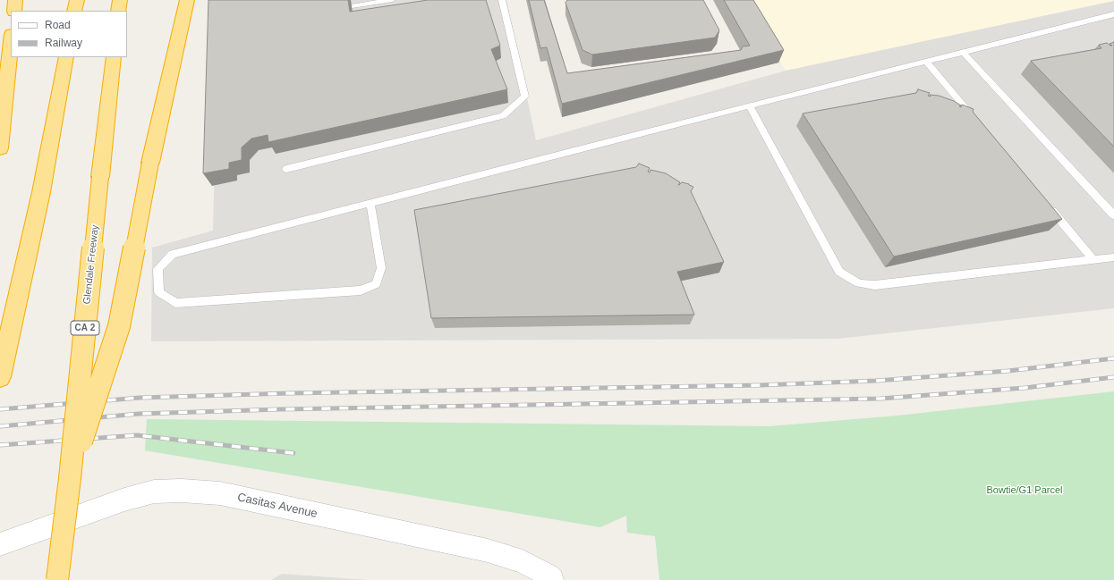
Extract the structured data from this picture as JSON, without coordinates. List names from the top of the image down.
{
  "streets": {
    "highway": ["Glendale Freeway", "CA 2"],
    "street": ["Casitas Avenue"]
  },
  "parks": ["Bowtie/G1 Parcel"],
  "legend": ["Road", "Railway"]
}
